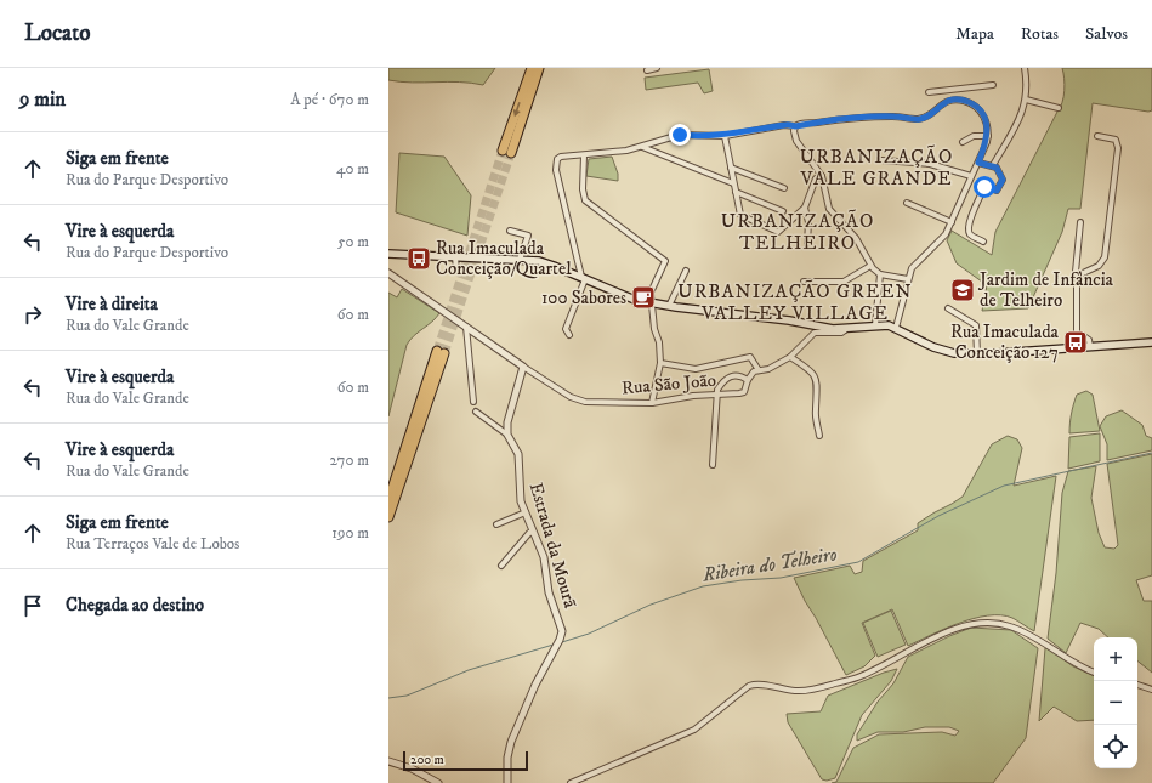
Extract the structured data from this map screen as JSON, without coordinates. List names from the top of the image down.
{
  "streets": {
    "street": ["Rua São João", "Estrada da Mourã"]
  },
  "districts": ["URBANIZAÇÃO VALE GRANDE", "URBANIZAÇÃO TELHEIRO", "URBANIZAÇÃO GREEN VALLEY VILLAGE"],
  "water": ["Ribeira do Telheiro"],
  "places": {
    "bus stop": ["Rua Imaculada Conceição/Quartel", "Rua Imaculada Conceição 127"],
    "school or university": ["Jardim de Infância de Telheiro"],
    "cafe": ["100 Sabores"]
  },
  "scale_bar": "200 m",
  "page": {
    "header": "Locato",
    "nav": ["Mapa", "Rotas", "Salvos"],
    "heading": ["9 min", "A pé · 670 m"],
    "list": [
      ["Siga em frente", "Rua do Parque Desportivo", "40 m"],
      ["Vire à esquerda", "Rua do Parque Desportivo", "50 m"],
      ["Vire à direita", "Rua do Vale Grande", "60 m"],
      ["Vire à esquerda", "Rua do Vale Grande", "60 m"],
      ["Vire à esquerda", "Rua do Vale Grande", "270 m"],
      ["Siga em frente", "Rua Terraços Vale de Lobos", "190 m"],
      "Chegada ao destino"
    ],
    "map_buttons": ["+", "−"],
    "scale": "200 m"
  }
}
